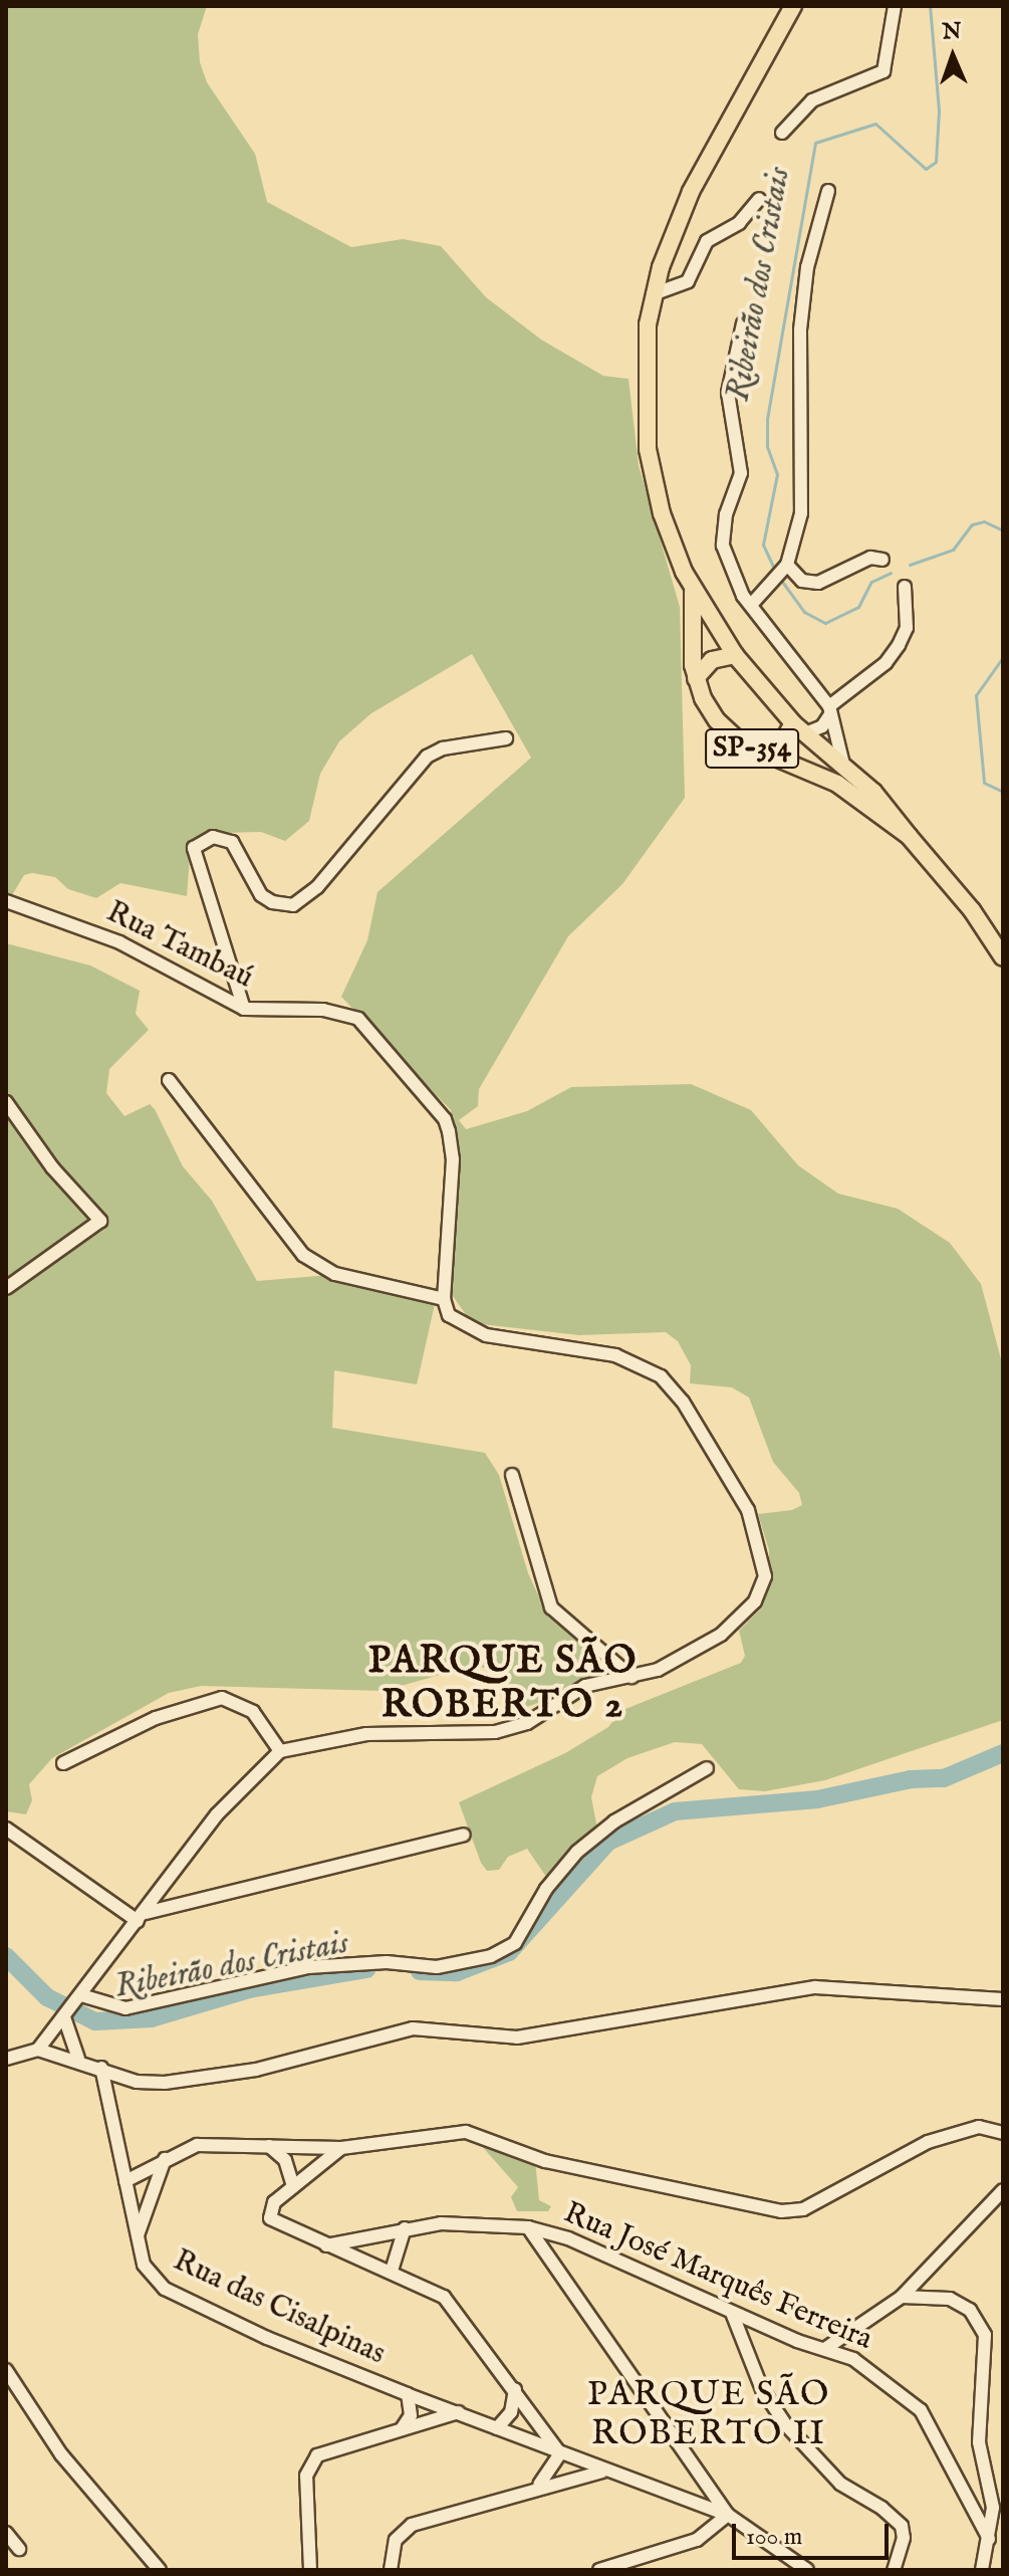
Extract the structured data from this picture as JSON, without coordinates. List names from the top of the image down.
{
  "streets": {
    "main road": ["SP-354"],
    "street": ["Rua Tambaú", "Rua José Marquês Ferreira", "Rua das Cisalpinas"]
  },
  "districts": ["PARQUE SÃO ROBERTO 2", "PARQUE SÃO ROBERTO II"],
  "water": ["Ribeirão dos Cristais"],
  "scale_bar": "100 m",
  "north": "top"
}
